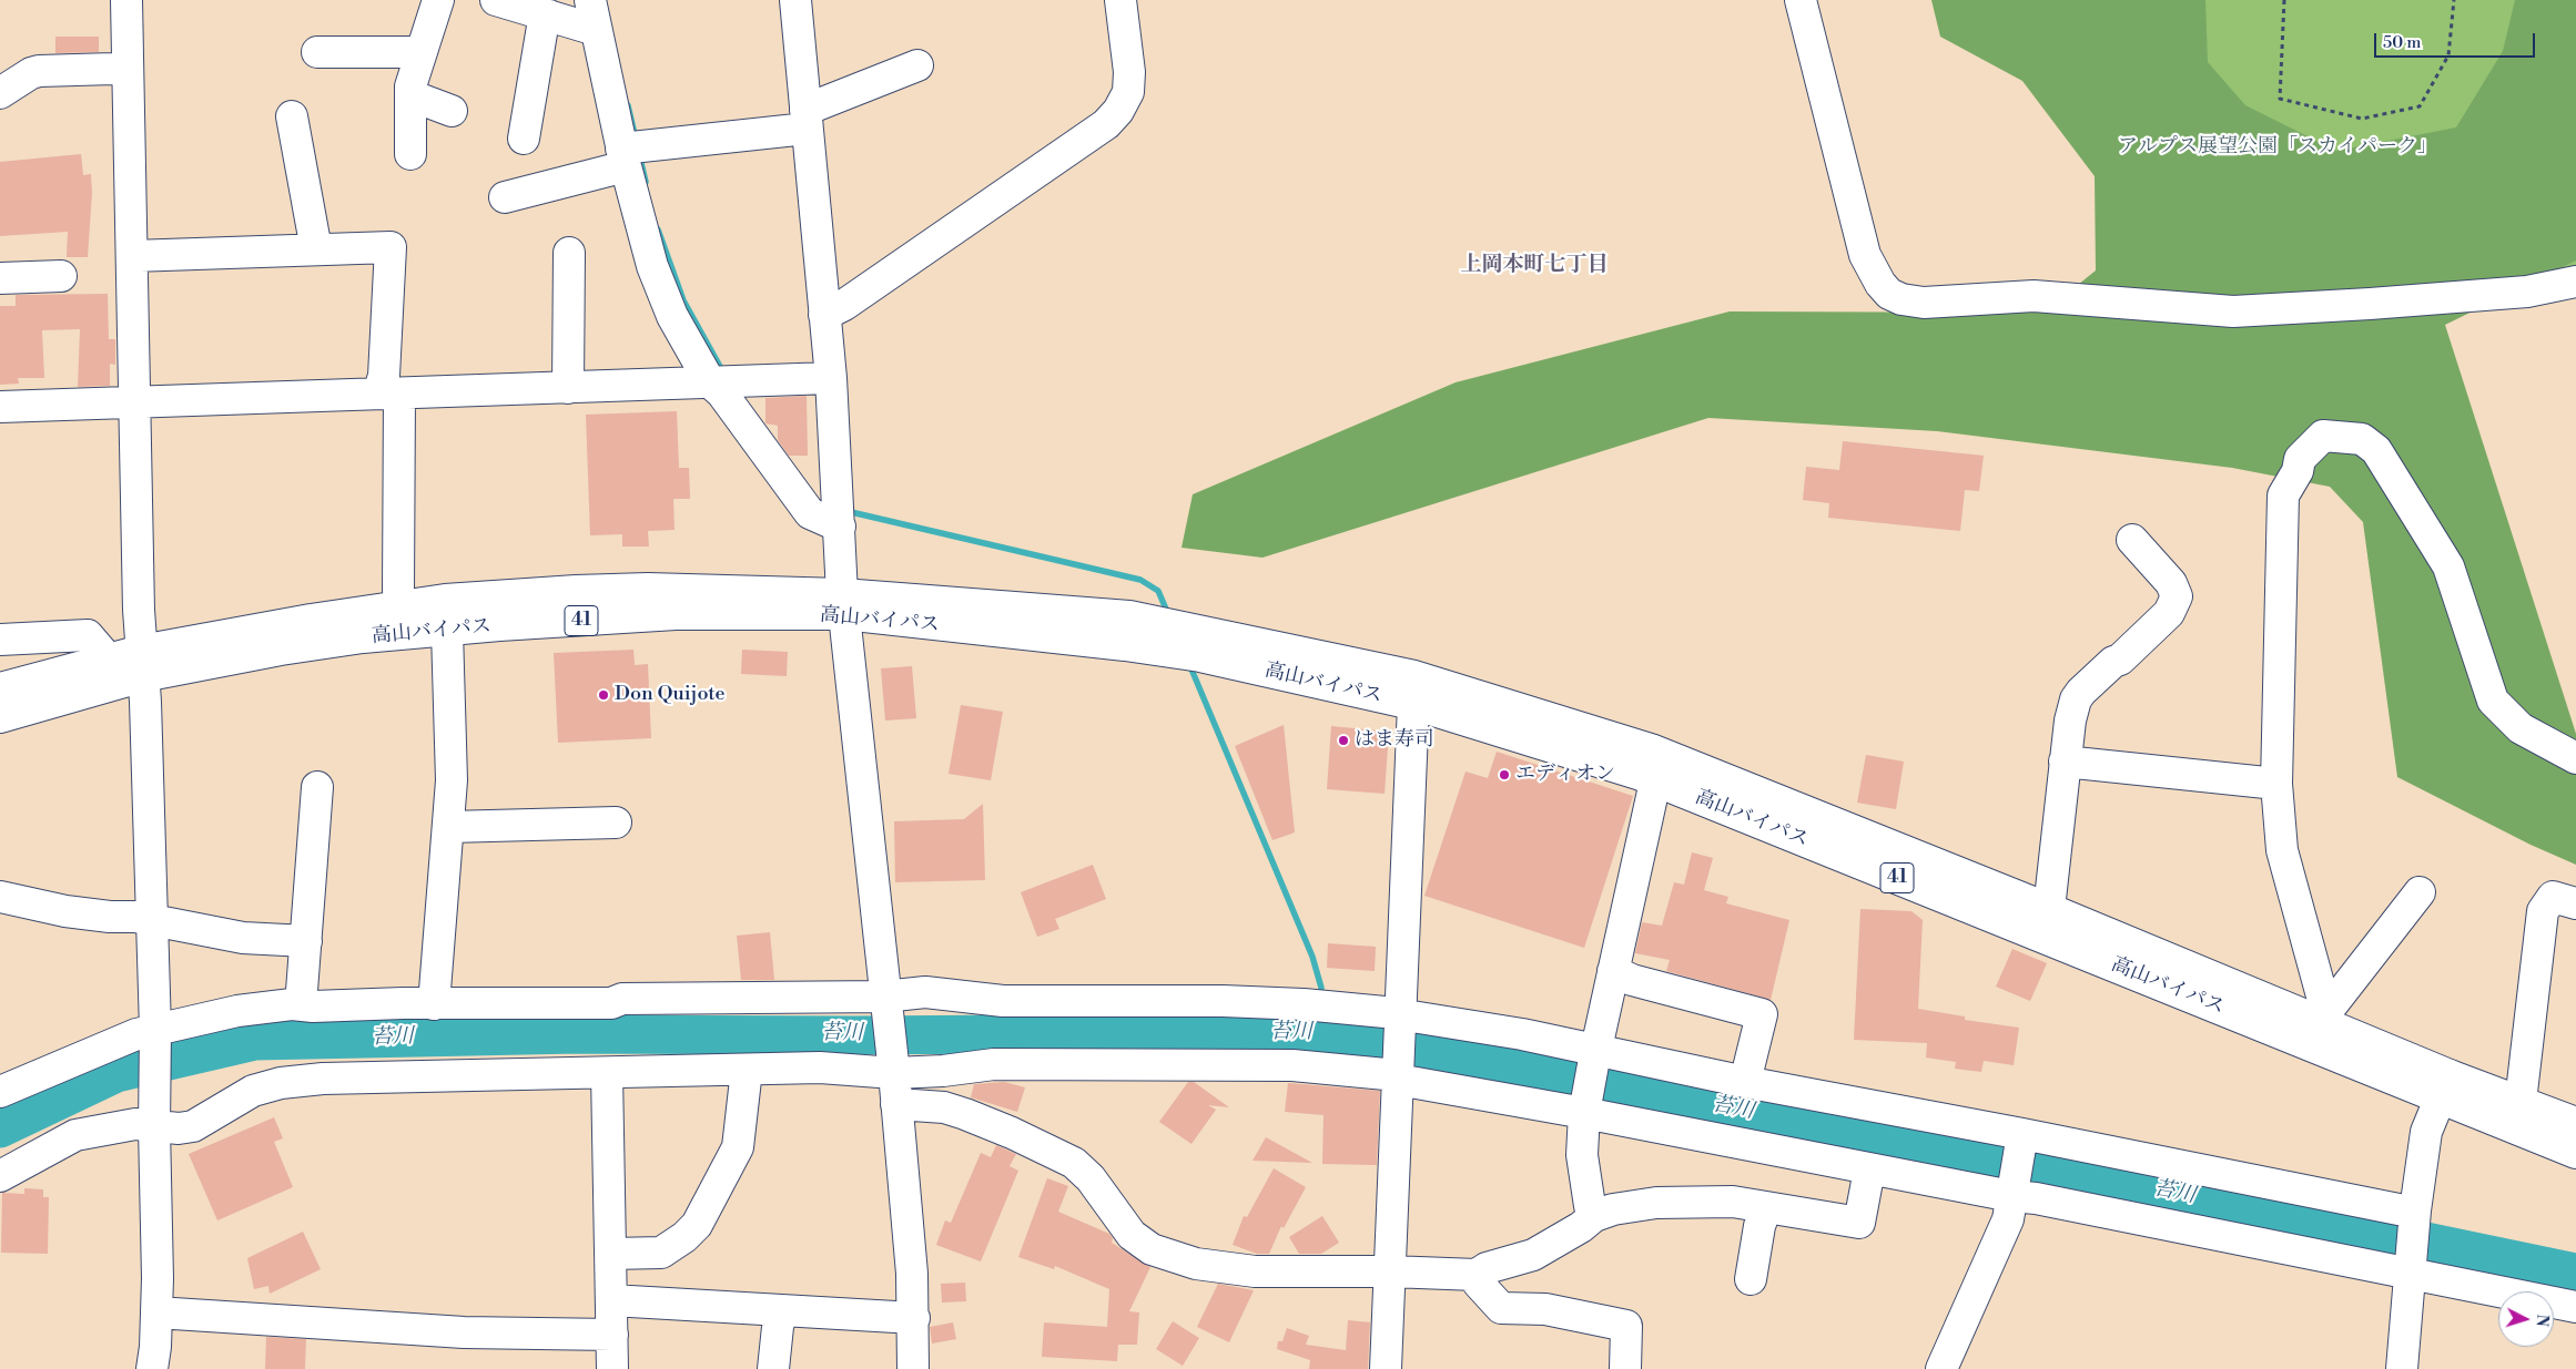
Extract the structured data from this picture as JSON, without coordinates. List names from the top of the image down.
{
  "streets": {
    "main road": ["41", "高山バイパス"]
  },
  "districts": ["上岡本町七丁目"],
  "water": ["苔川"],
  "parks": ["アルプス展望公園「スカイパーク」"],
  "places": ["Don Quijote", "はま寿司", "エディオン"],
  "scale_bar": "50 m",
  "north": "right"
}
